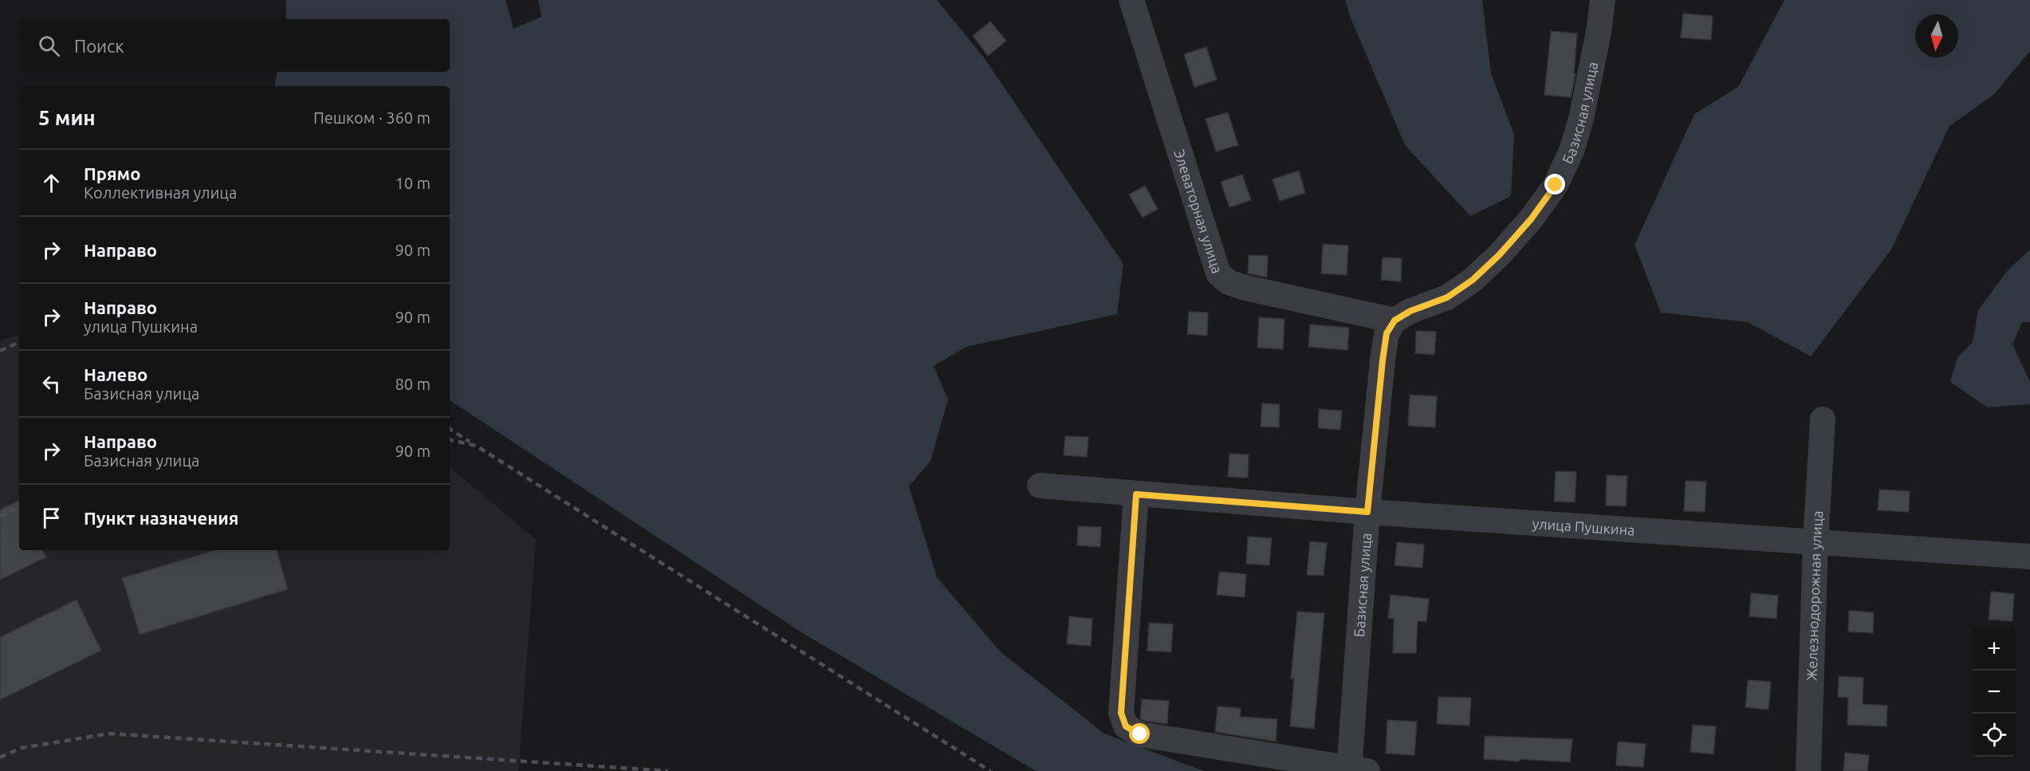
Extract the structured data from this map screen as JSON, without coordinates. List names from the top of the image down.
{
  "streets": {
    "street": [
      "Базисная улица",
      "Элеваторная улица",
      "улица Пушкина",
      "Железнодорожная улица"
    ]
  },
  "crossings": [
    ["Базисная улица", "Элеваторная улица"],
    ["Базисная улица", "улица Пушкина"],
    ["улица Пушкина", "Железнодорожная улица"]
  ],
  "north": "bottom",
  "page": {
    "search": "Поиск",
    "heading": ["5 мин", "Пешком · 360 m"],
    "list": [
      ["Прямо", "Коллективная улица", "10 m"],
      ["Направо", "90 m"],
      ["Направо", "улица Пушкина", "90 m"],
      ["Налево", "Базисная улица", "80 m"],
      ["Направо", "Базисная улица", "90 m"],
      "Пункт назначения"
    ],
    "map_buttons": ["+", "−"]
  }
}
